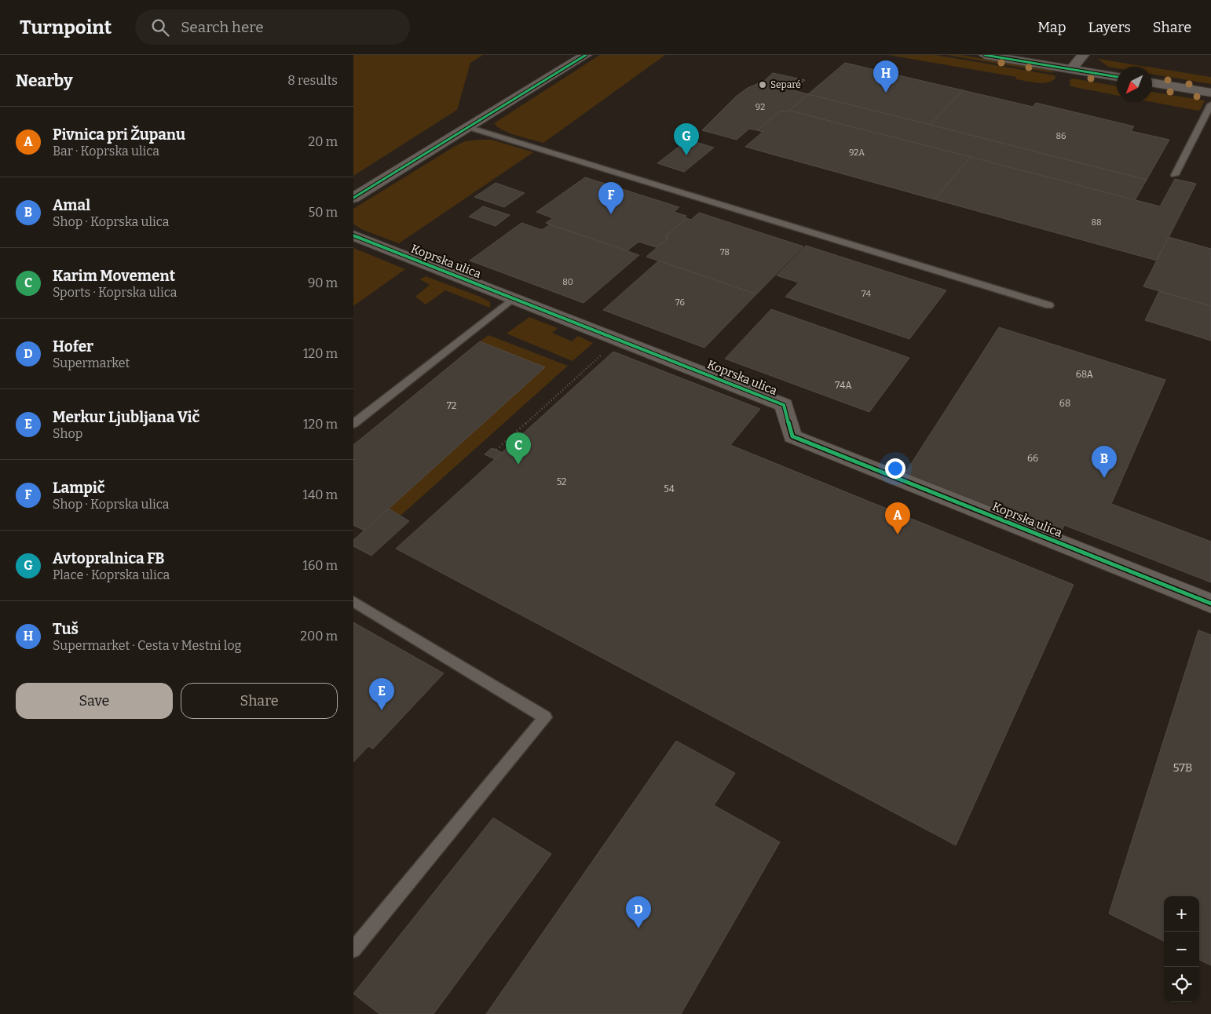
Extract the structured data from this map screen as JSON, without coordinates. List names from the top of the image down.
{
  "streets": {
    "street": ["Koprska ulica"]
  },
  "places": ["Separé"],
  "house_numbers": [
    "92",
    "86",
    "92A",
    "88",
    "78",
    "80",
    "74",
    "76",
    "68A",
    "74A",
    "68",
    "72",
    "66",
    "52",
    "54",
    "57B"
  ],
  "north": "bottom left",
  "page": {
    "header": "Turnpoint",
    "search": "Search here",
    "nav": ["Map", "Layers", "Share"],
    "heading": ["Nearby", "8 results"],
    "pins": [
      "H",
      "G",
      "F",
      "C",
      "B",
      "A",
      "E",
      "D"
    ],
    "list": [
      {
        "mark": "A",
        "name": "Pivnica pri Županu",
        "note": "Bar · Koprska ulica",
        "value": "20 m"
      },
      {
        "mark": "B",
        "name": "Amal",
        "note": "Shop · Koprska ulica",
        "value": "50 m"
      },
      {
        "mark": "C",
        "name": "Karim Movement",
        "note": "Sports · Koprska ulica",
        "value": "90 m"
      },
      {
        "mark": "D",
        "name": "Hofer",
        "note": "Supermarket",
        "value": "120 m"
      },
      {
        "mark": "E",
        "name": "Merkur Ljubljana Vič",
        "note": "Shop",
        "value": "120 m"
      },
      {
        "mark": "F",
        "name": "Lampič",
        "note": "Shop · Koprska ulica",
        "value": "140 m"
      },
      {
        "mark": "G",
        "name": "Avtopralnica FB",
        "note": "Place · Koprska ulica",
        "value": "160 m"
      },
      {
        "mark": "H",
        "name": "Tuš",
        "note": "Supermarket · Cesta v Mestni log",
        "value": "200 m"
      }
    ],
    "buttons": ["Save", "Share"],
    "map_buttons": ["+", "−"]
  }
}
